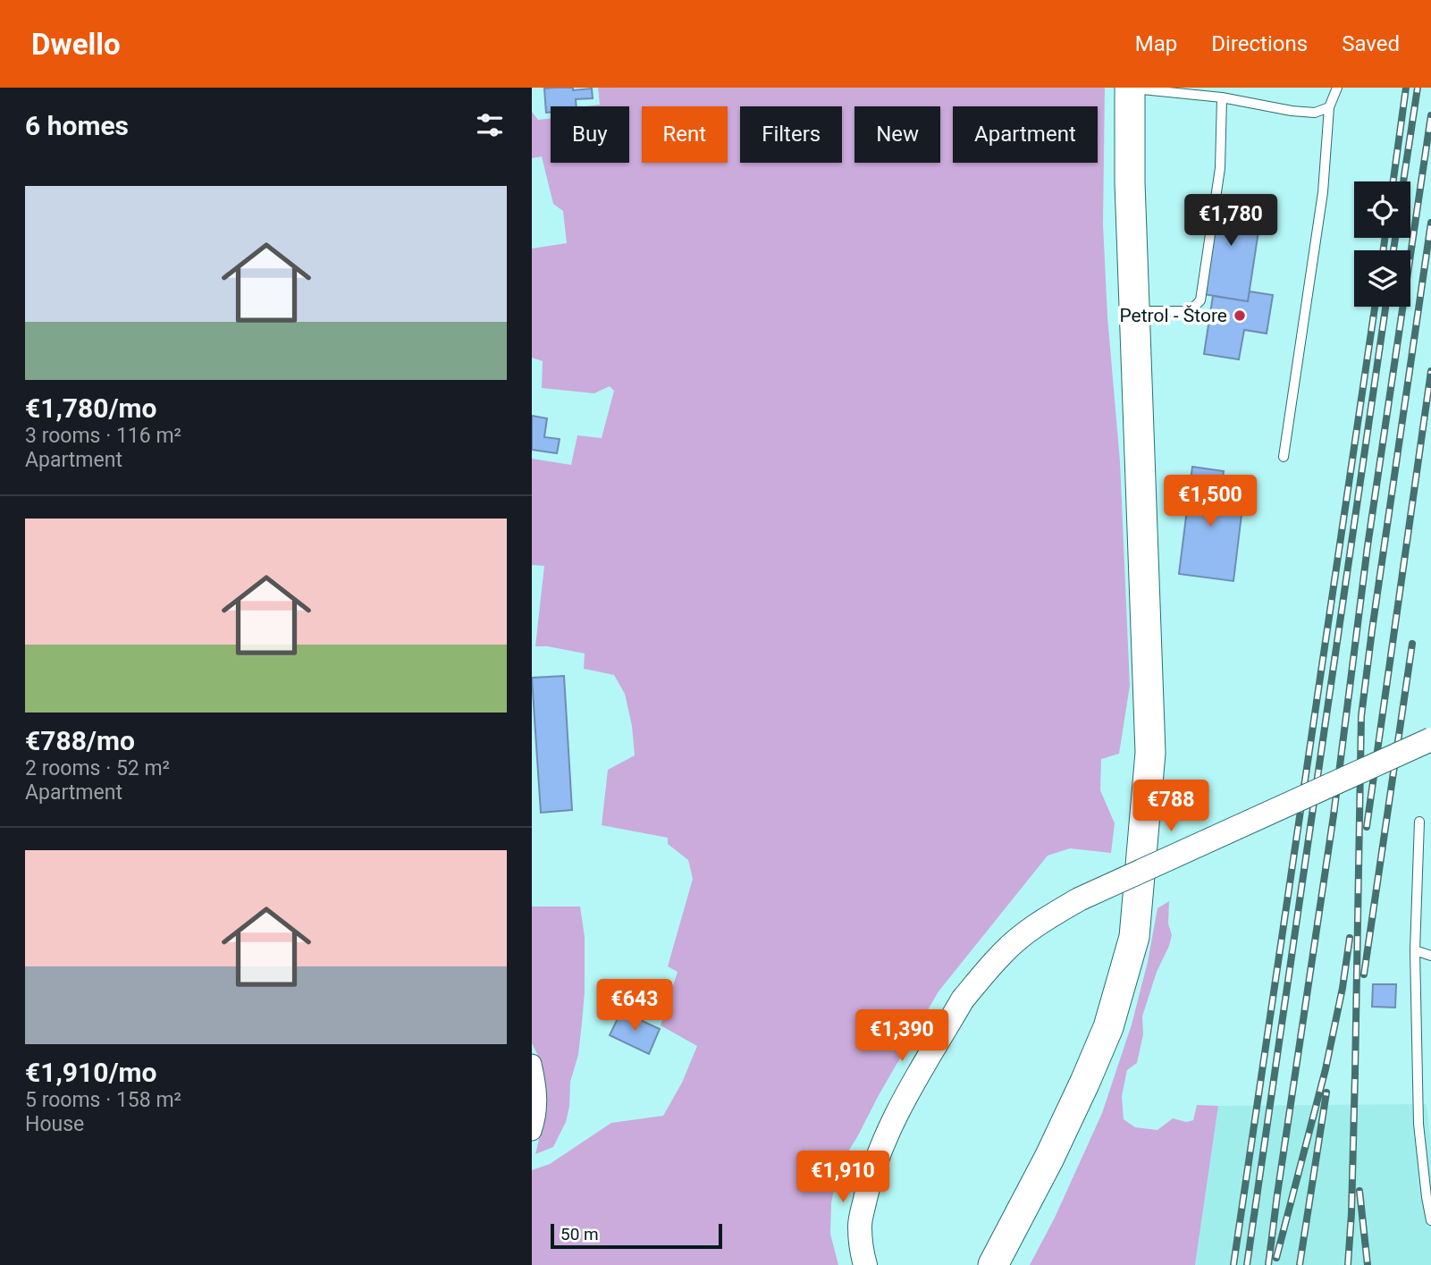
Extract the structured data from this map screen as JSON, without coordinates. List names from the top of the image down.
{
  "places": ["Petrol - Štore"],
  "scale_bar": "50 m",
  "page": {
    "header": "Dwello",
    "nav": ["Map", "Directions", "Saved"],
    "heading": "6 homes",
    "chip": [
      "Buy",
      "Rent",
      "Filters",
      "New",
      "Apartment"
    ],
    "list": [
      {
        "name": "€1,780/mo",
        "note": "3 rooms · 116 m² · Apartment"
      },
      {
        "name": "€788/mo",
        "note": "2 rooms · 52 m² · Apartment"
      },
      {
        "name": "€1,910/mo",
        "note": "5 rooms · 158 m² · House"
      }
    ],
    "price": [
      "€1,780",
      "€1,500",
      "€788",
      "€643",
      "€1,390",
      "€1,910"
    ],
    "scale": "50 m"
  }
}
